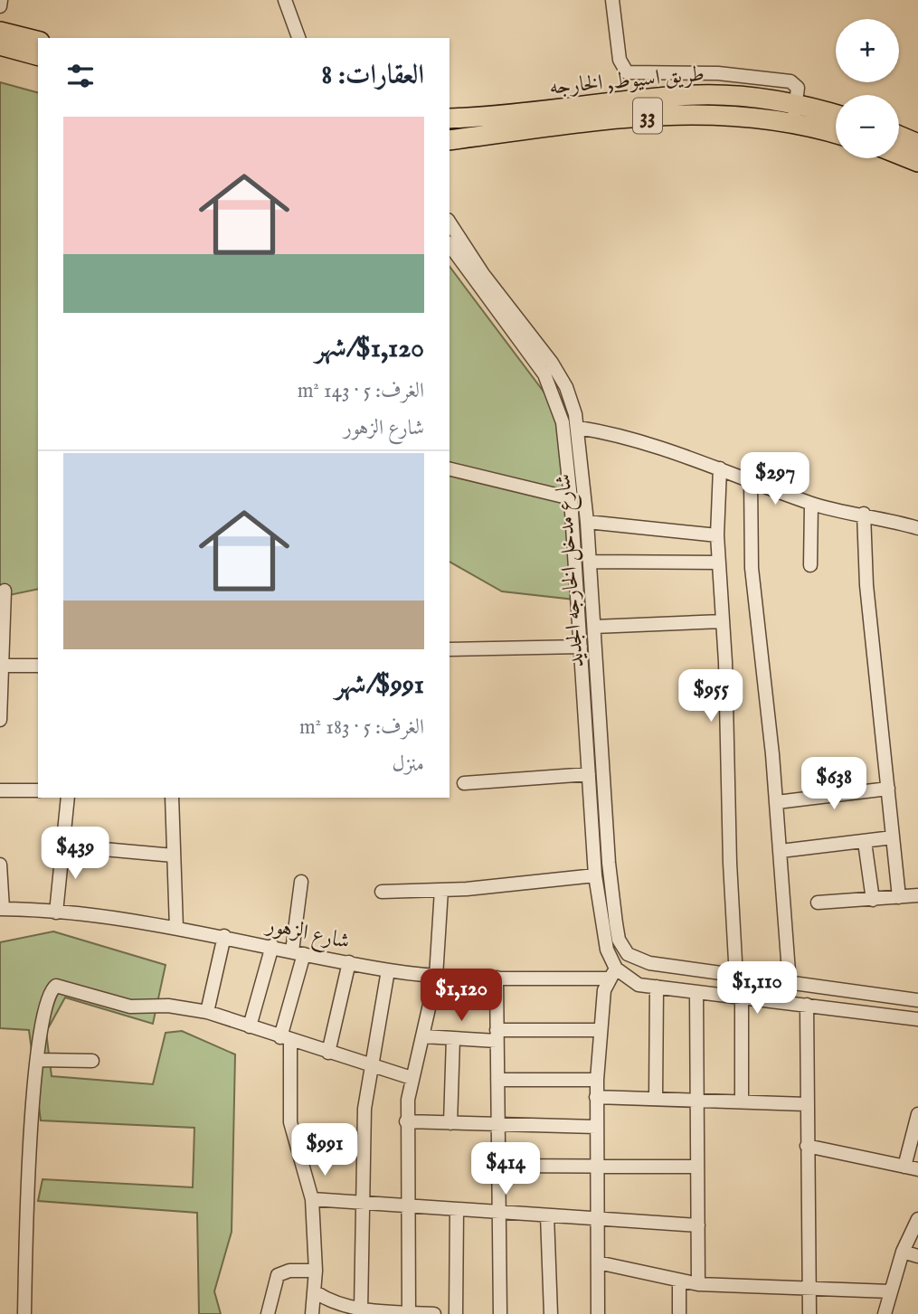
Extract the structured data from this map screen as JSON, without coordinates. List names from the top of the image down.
{
  "streets": {
    "highway": ["طريق اسيوط, الخارجه", "33"],
    "street": ["شارع مدخل الخارجه الجديد", "شارع الزهور"]
  },
  "crossings": [
    ["شارع مدخل الخارجه الجديد", "شارع الزهور"]
  ],
  "page": {
    "map_buttons": ["+", "−"],
    "heading": "العقارات: 8",
    "list": [
      {
        "name": "$1,120/شهر",
        "note": "الغرف: 5 · 143 m² · شارع الزهور"
      },
      {
        "name": "$991/شهر",
        "note": "الغرف: 5 · 183 m² · منزل"
      }
    ],
    "price": [
      "$297",
      "$955",
      "$638",
      "$439",
      "$1,110",
      "$1,120",
      "$991",
      "$414"
    ]
  }
}
